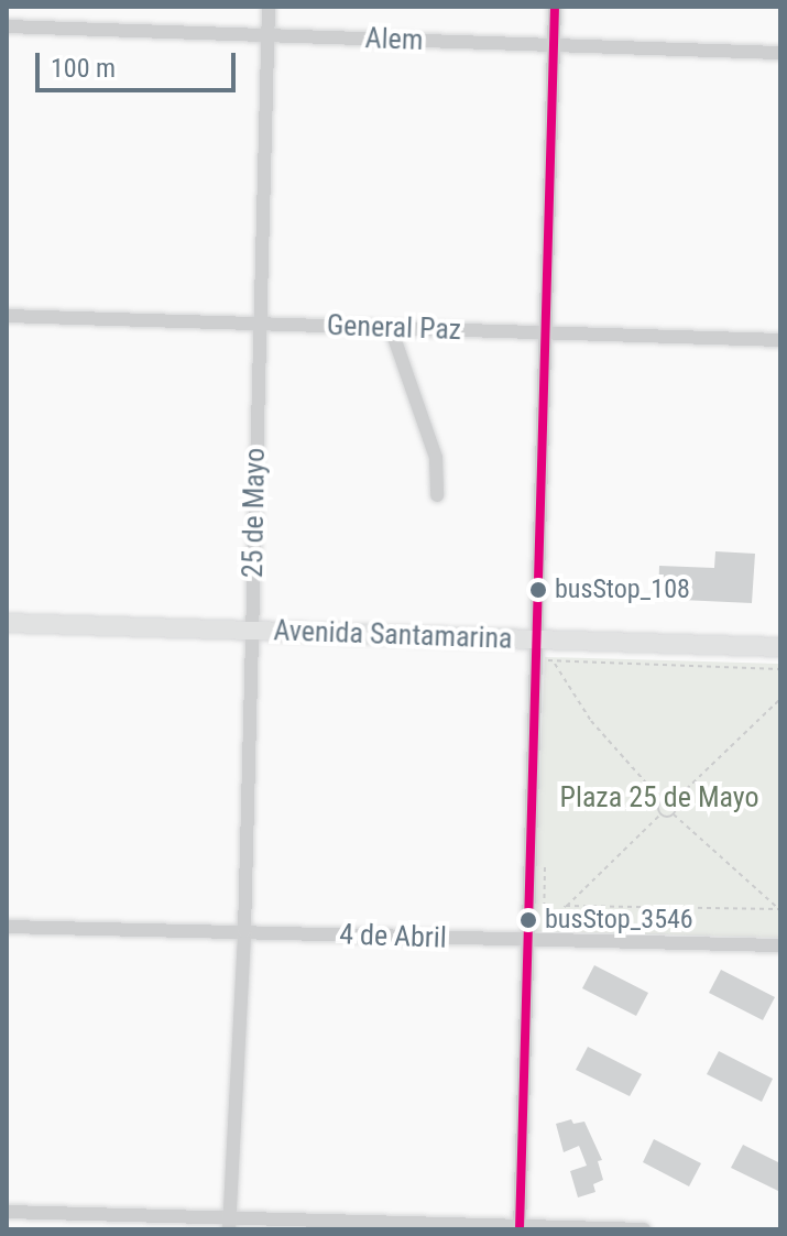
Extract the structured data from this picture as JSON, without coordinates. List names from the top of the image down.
{
  "streets": {
    "main road": ["Avenida Santamarina"],
    "street": [
      "Alem",
      "General Paz",
      "25 de Mayo",
      "4 de Abril"
    ]
  },
  "crossings": [
    ["Alem", "25 de Mayo"],
    ["General Paz", "25 de Mayo"],
    ["25 de Mayo", "Avenida Santamarina"],
    ["25 de Mayo", "4 de Abril"]
  ],
  "parks": ["Plaza 25 de Mayo"],
  "places": ["busStop_108", "busStop_3546"],
  "scale_bar": "100 m"
}
